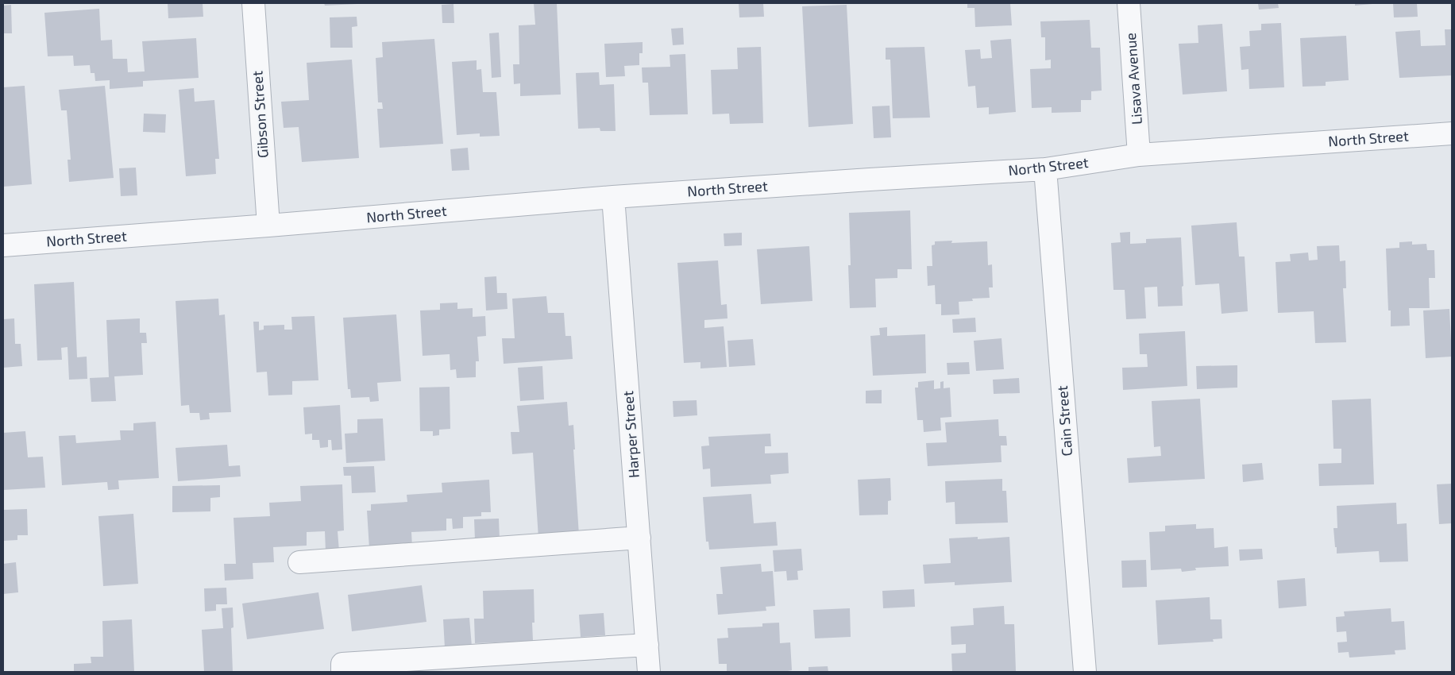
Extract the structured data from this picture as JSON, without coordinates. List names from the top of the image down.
{
  "streets": {
    "street": [
      "Lisava Avenue",
      "Gibson Street",
      "North Street",
      "Cain Street",
      "Harper Street"
    ]
  },
  "crossings": [
    ["Lisava Avenue", "North Street"],
    ["Gibson Street", "North Street"],
    ["North Street", "Cain Street"],
    ["North Street", "Harper Street"]
  ]
}
